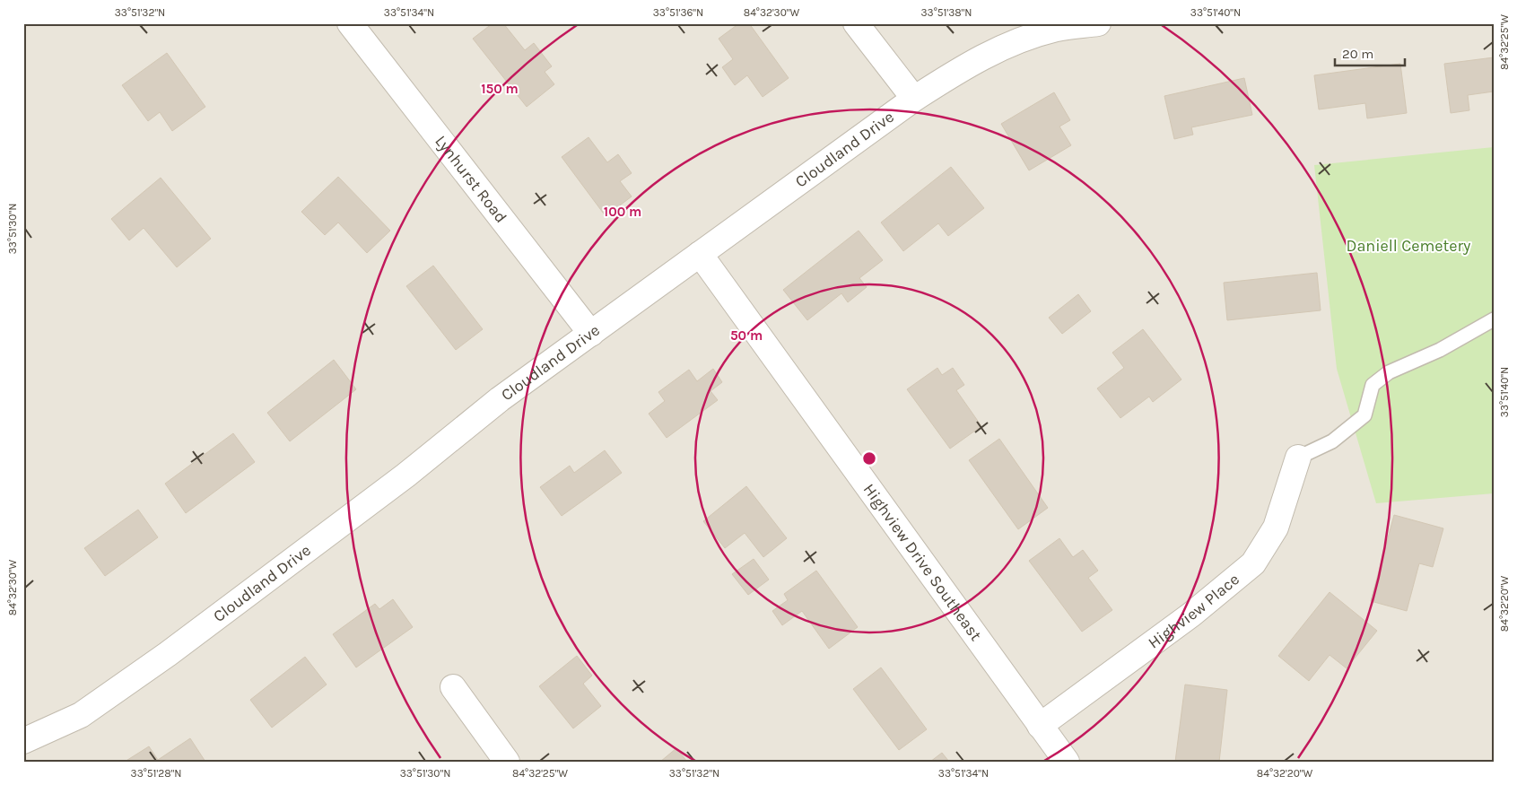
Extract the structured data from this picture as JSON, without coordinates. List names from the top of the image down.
{
  "streets": {
    "street": [
      "Cloudland Drive",
      "Lynhurst Road",
      "Highview Drive Southeast",
      "Highview Place"
    ]
  },
  "crossings": [
    ["Cloudland Drive", "Lynhurst Road"],
    ["Cloudland Drive", "Highview Drive Southeast"],
    ["Highview Drive Southeast", "Highview Place"]
  ],
  "parks": ["Daniell Cemetery"],
  "scale_bar": "20 m",
  "coordinates": [
    "33°51'32\"N",
    "33°51'34\"N",
    "33°51'36\"N",
    "84°32'30\"W",
    "33°51'38\"N",
    "33°51'40\"N",
    "84°32'25\"W",
    "33°51'30\"N",
    "84°32'20\"W",
    "33°51'28\"N"
  ],
  "rings": ["150 m", "100 m", "50 m"]
}
